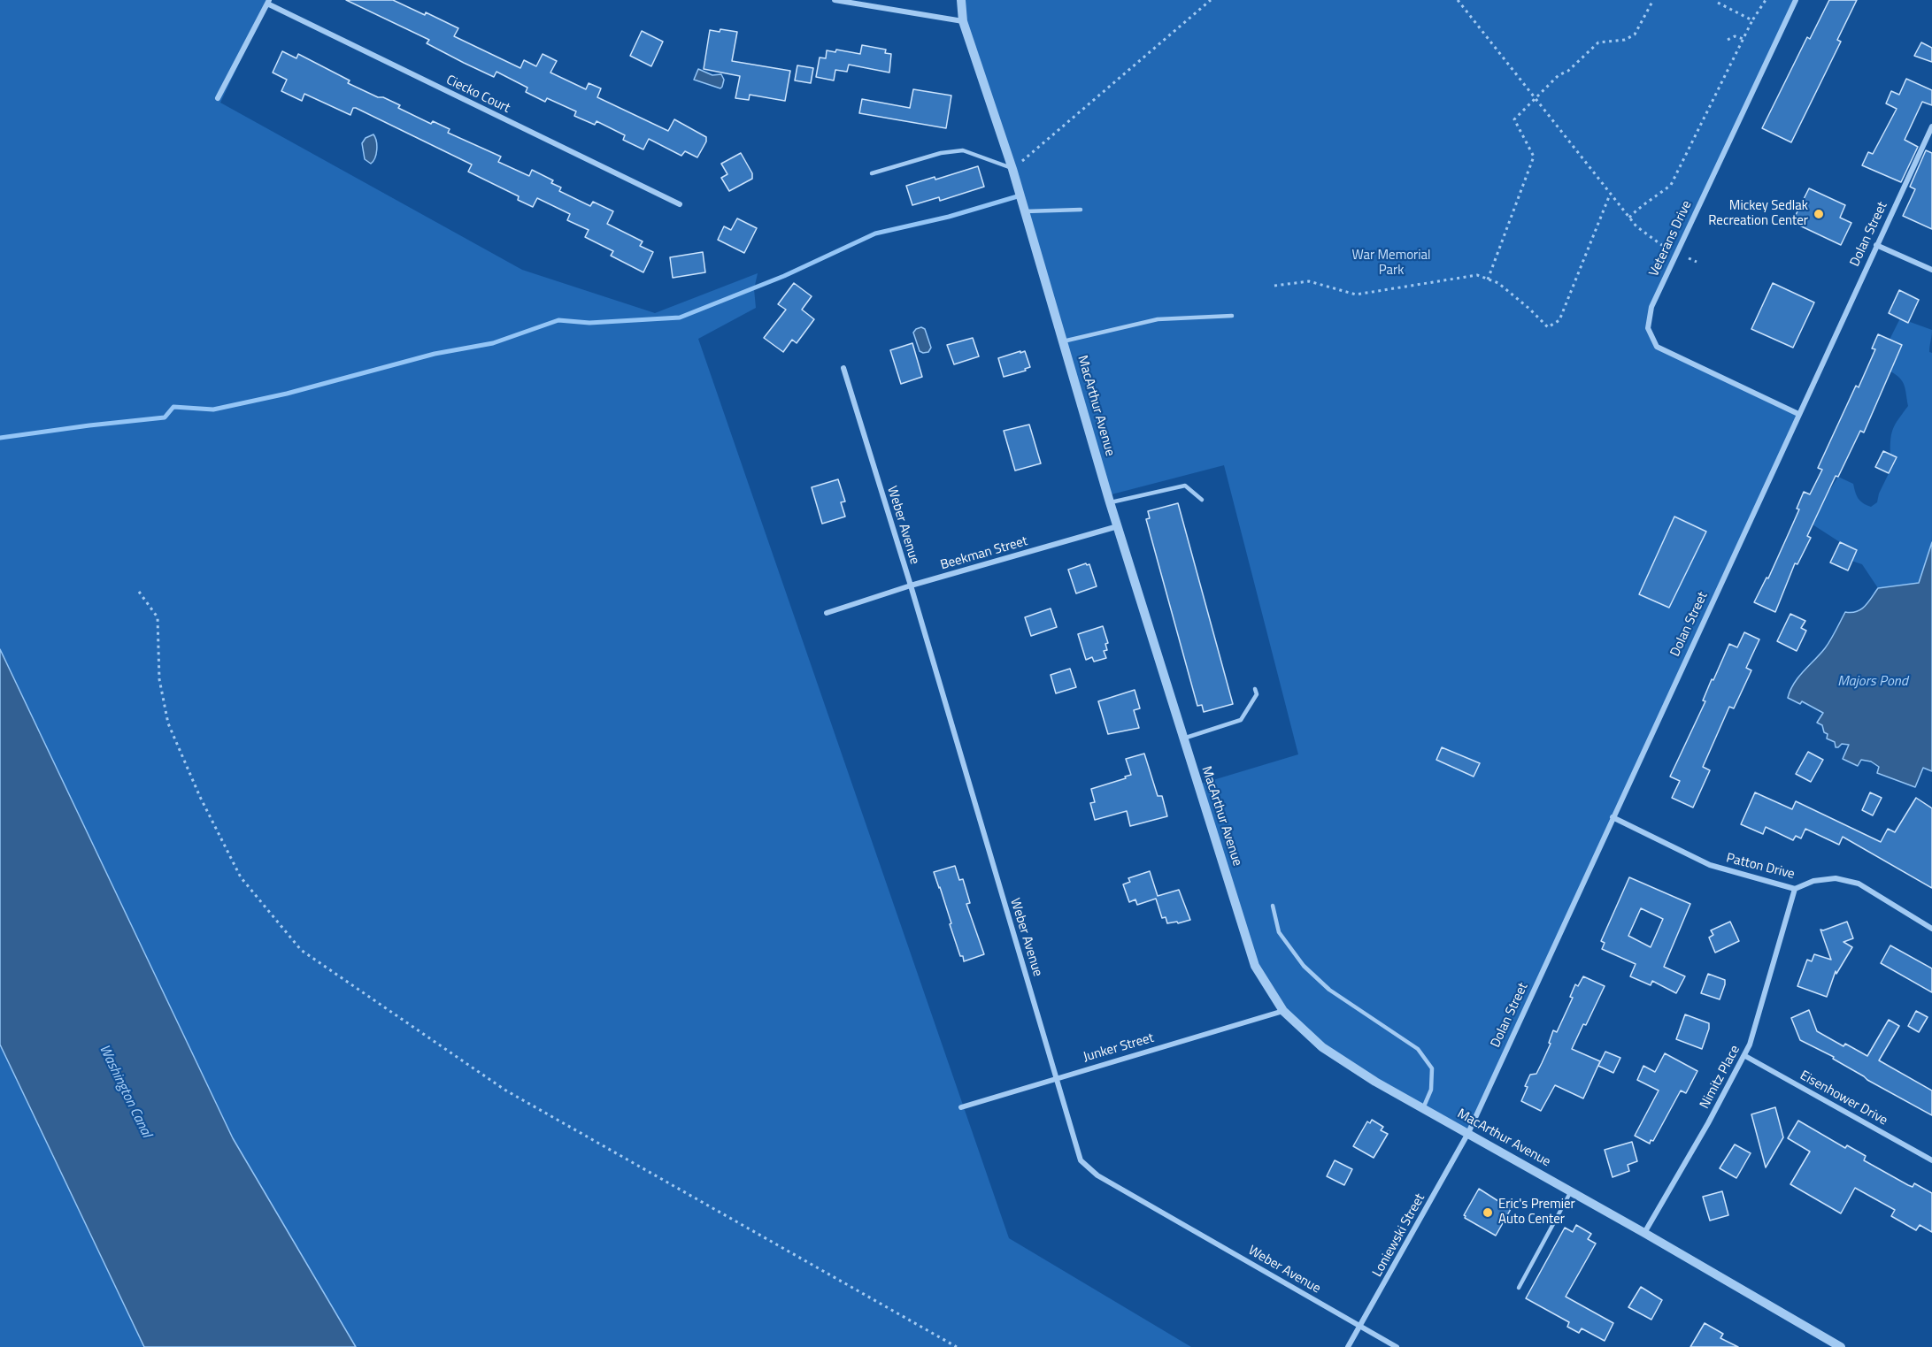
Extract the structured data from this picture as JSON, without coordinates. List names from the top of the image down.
{
  "streets": {
    "street": [
      "Ciecko Court",
      "Dolan Street",
      "Veterans Drive",
      "MacArthur Avenue",
      "Weber Avenue",
      "Beekman Street",
      "Patton Drive",
      "Junker Street",
      "Nimitz Place",
      "Eisenhower Drive",
      "Loniewski Street"
    ]
  },
  "crossings": [
    ["Dolan Street", "Veterans Drive"],
    ["Dolan Street", "MacArthur Avenue"],
    ["Dolan Street", "Patton Drive"],
    ["Dolan Street", "Loniewski Street"],
    ["MacArthur Avenue", "Beekman Street"],
    ["MacArthur Avenue", "Junker Street"],
    ["MacArthur Avenue", "Nimitz Place"],
    ["MacArthur Avenue", "Loniewski Street"],
    ["Weber Avenue", "Beekman Street"],
    ["Weber Avenue", "Junker Street"],
    ["Weber Avenue", "Loniewski Street"],
    ["Patton Drive", "Nimitz Place"],
    ["Nimitz Place", "Eisenhower Drive"]
  ],
  "water": ["Majors Pond", "Washington Canal"],
  "parks": ["War Memorial Park"],
  "places": ["Mickey Sedlak Recreation Center", "Eric's Premier Auto Center"]
}
